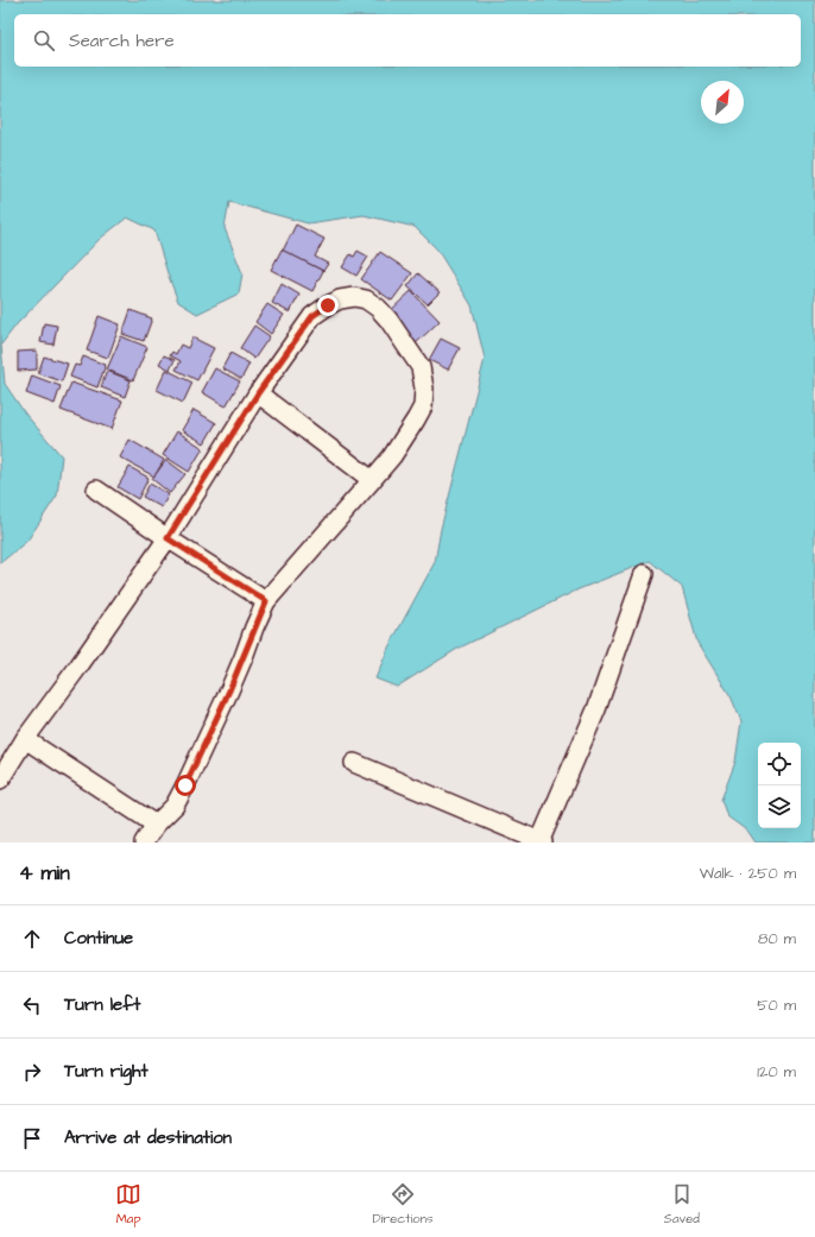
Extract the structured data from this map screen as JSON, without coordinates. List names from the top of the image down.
{
  "north": "top right",
  "page": {
    "search": "Search here",
    "heading": ["4 min", "Walk · 250 m"],
    "list": [
      ["Continue", "80 m"],
      ["Turn left", "50 m"],
      ["Turn right", "120 m"],
      "Arrive at destination"
    ],
    "nav": ["Map", "Directions", "Saved"]
  }
}
